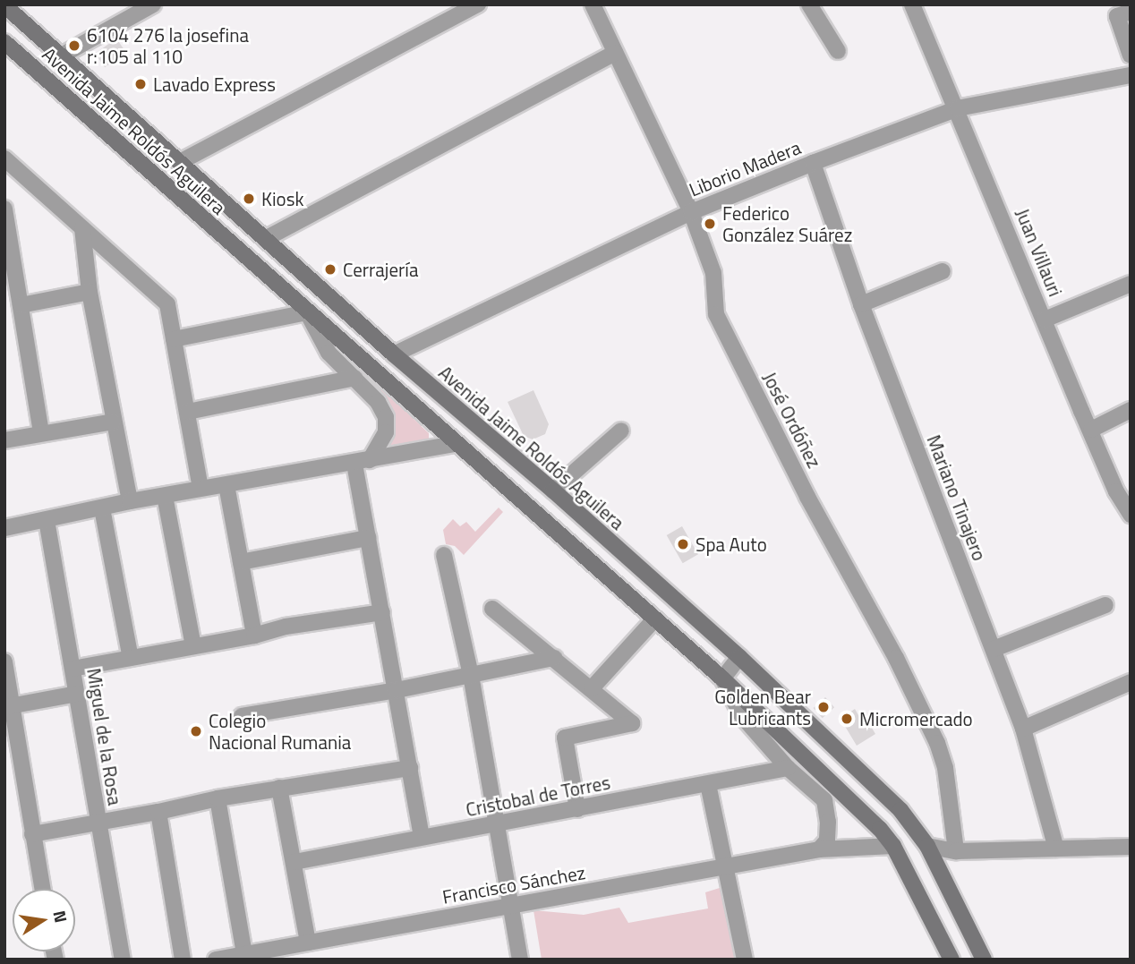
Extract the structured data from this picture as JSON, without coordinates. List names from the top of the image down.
{
  "streets": {
    "street": [
      "Avenida Jaime Roldós Aguilera",
      "Liborio Madera",
      "Juan Villauri",
      "José Ordóñez",
      "Mariano Tinajero",
      "Miguel de la Rosa",
      "Cristobal de Torres",
      "Francisco Sánchez"
    ]
  },
  "crossings": [
    ["Avenida Jaime Roldós Aguilera", "Liborio Madera"],
    ["Avenida Jaime Roldós Aguilera", "Francisco Sánchez"],
    ["Liborio Madera", "Juan Villauri"],
    ["Liborio Madera", "José Ordóñez"],
    ["Liborio Madera", "Mariano Tinajero"]
  ],
  "places": [
    "6104 276 la josefina r:105 al 110",
    "Lavado Express",
    "Kiosk",
    "Federico González Suárez",
    "Cerrajería",
    "Spa Auto",
    "Golden Bear Lubricants",
    "Micromercado",
    "Colegio Nacional Rumania"
  ],
  "north": "right"
}
